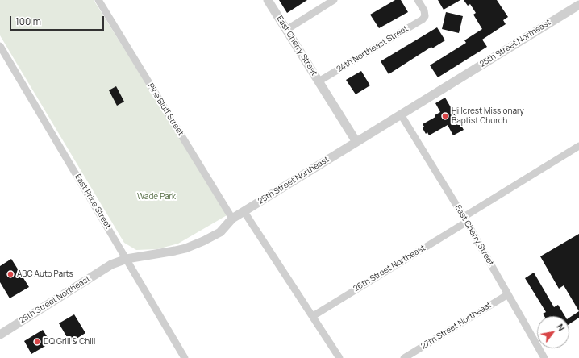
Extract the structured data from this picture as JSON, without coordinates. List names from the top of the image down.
{
  "streets": {
    "street": [
      "25th Street Northeast",
      "East Cherry Street",
      "24th Northeast Street",
      "Pine Bluff Street",
      "East Price Street",
      "26th Street Northeast",
      "27th Street Northeast"
    ]
  },
  "crossings": [
    ["25th Street Northeast", "East Cherry Street"],
    ["25th Street Northeast", "Pine Bluff Street"],
    ["25th Street Northeast", "East Price Street"],
    ["East Cherry Street", "24th Northeast Street"],
    ["East Cherry Street", "26th Street Northeast"],
    ["East Cherry Street", "27th Street Northeast"]
  ],
  "parks": ["Wade Park"],
  "places": ["Hillcrest Missionary Baptist Church", "ABC Auto Parts", "DQ Grill & Chill"],
  "scale_bar": "100 m",
  "north": "top right"
}
